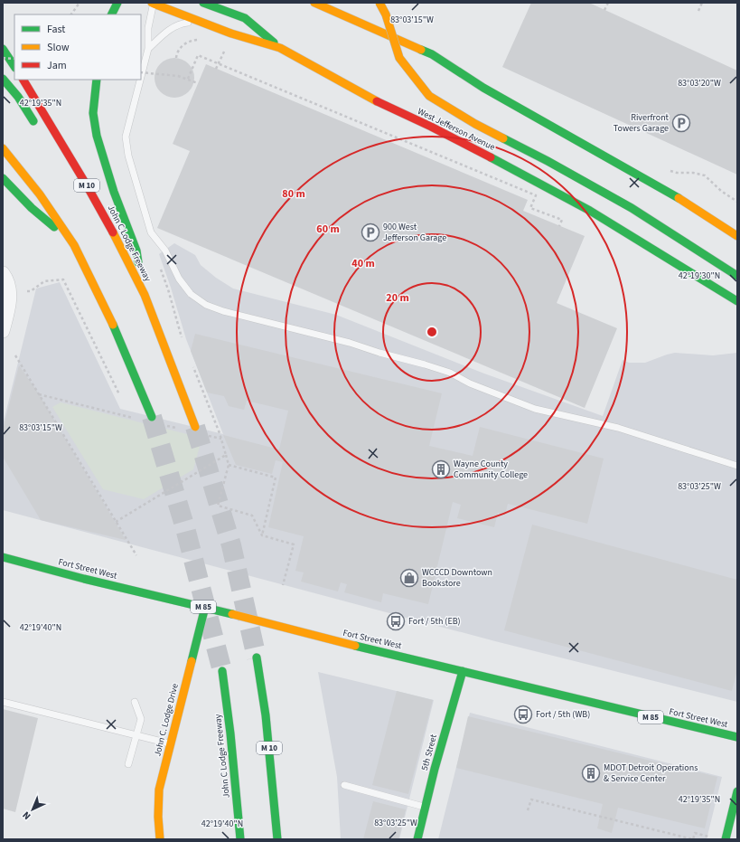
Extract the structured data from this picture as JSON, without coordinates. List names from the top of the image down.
{
  "streets": {
    "main road": [
      "West Jefferson Avenue",
      "M 10",
      "John C Lodge Freeway",
      "Fort Street West",
      "M 85",
      "John C. Lodge Drive",
      "5th Street"
    ]
  },
  "crossings": [
    ["Fort Street West", "John C. Lodge Drive"],
    ["Fort Street West", "5th Street"]
  ],
  "places": {
    "parking": ["Riverfront Towers Garage", "900 West Jefferson Garage"],
    "building": ["Wayne County Community College", "MDOT Detroit Operations & Service Center"],
    "shop": ["WCCCD Downtown Bookstore"],
    "bus stop": ["Fort / 5th (EB)", "Fort / 5th (WB)"]
  },
  "legend": ["Fast", "Slow", "Jam"],
  "north": "bottom left",
  "coordinates": [
    "83°03'15\"W",
    "83°03'20\"W",
    "42°19'35\"N",
    "42°19'30\"N",
    "83°03'25\"W",
    "42°19'40\"N"
  ],
  "rings": [
    "80 m",
    "60 m",
    "40 m",
    "20 m"
  ]
}
